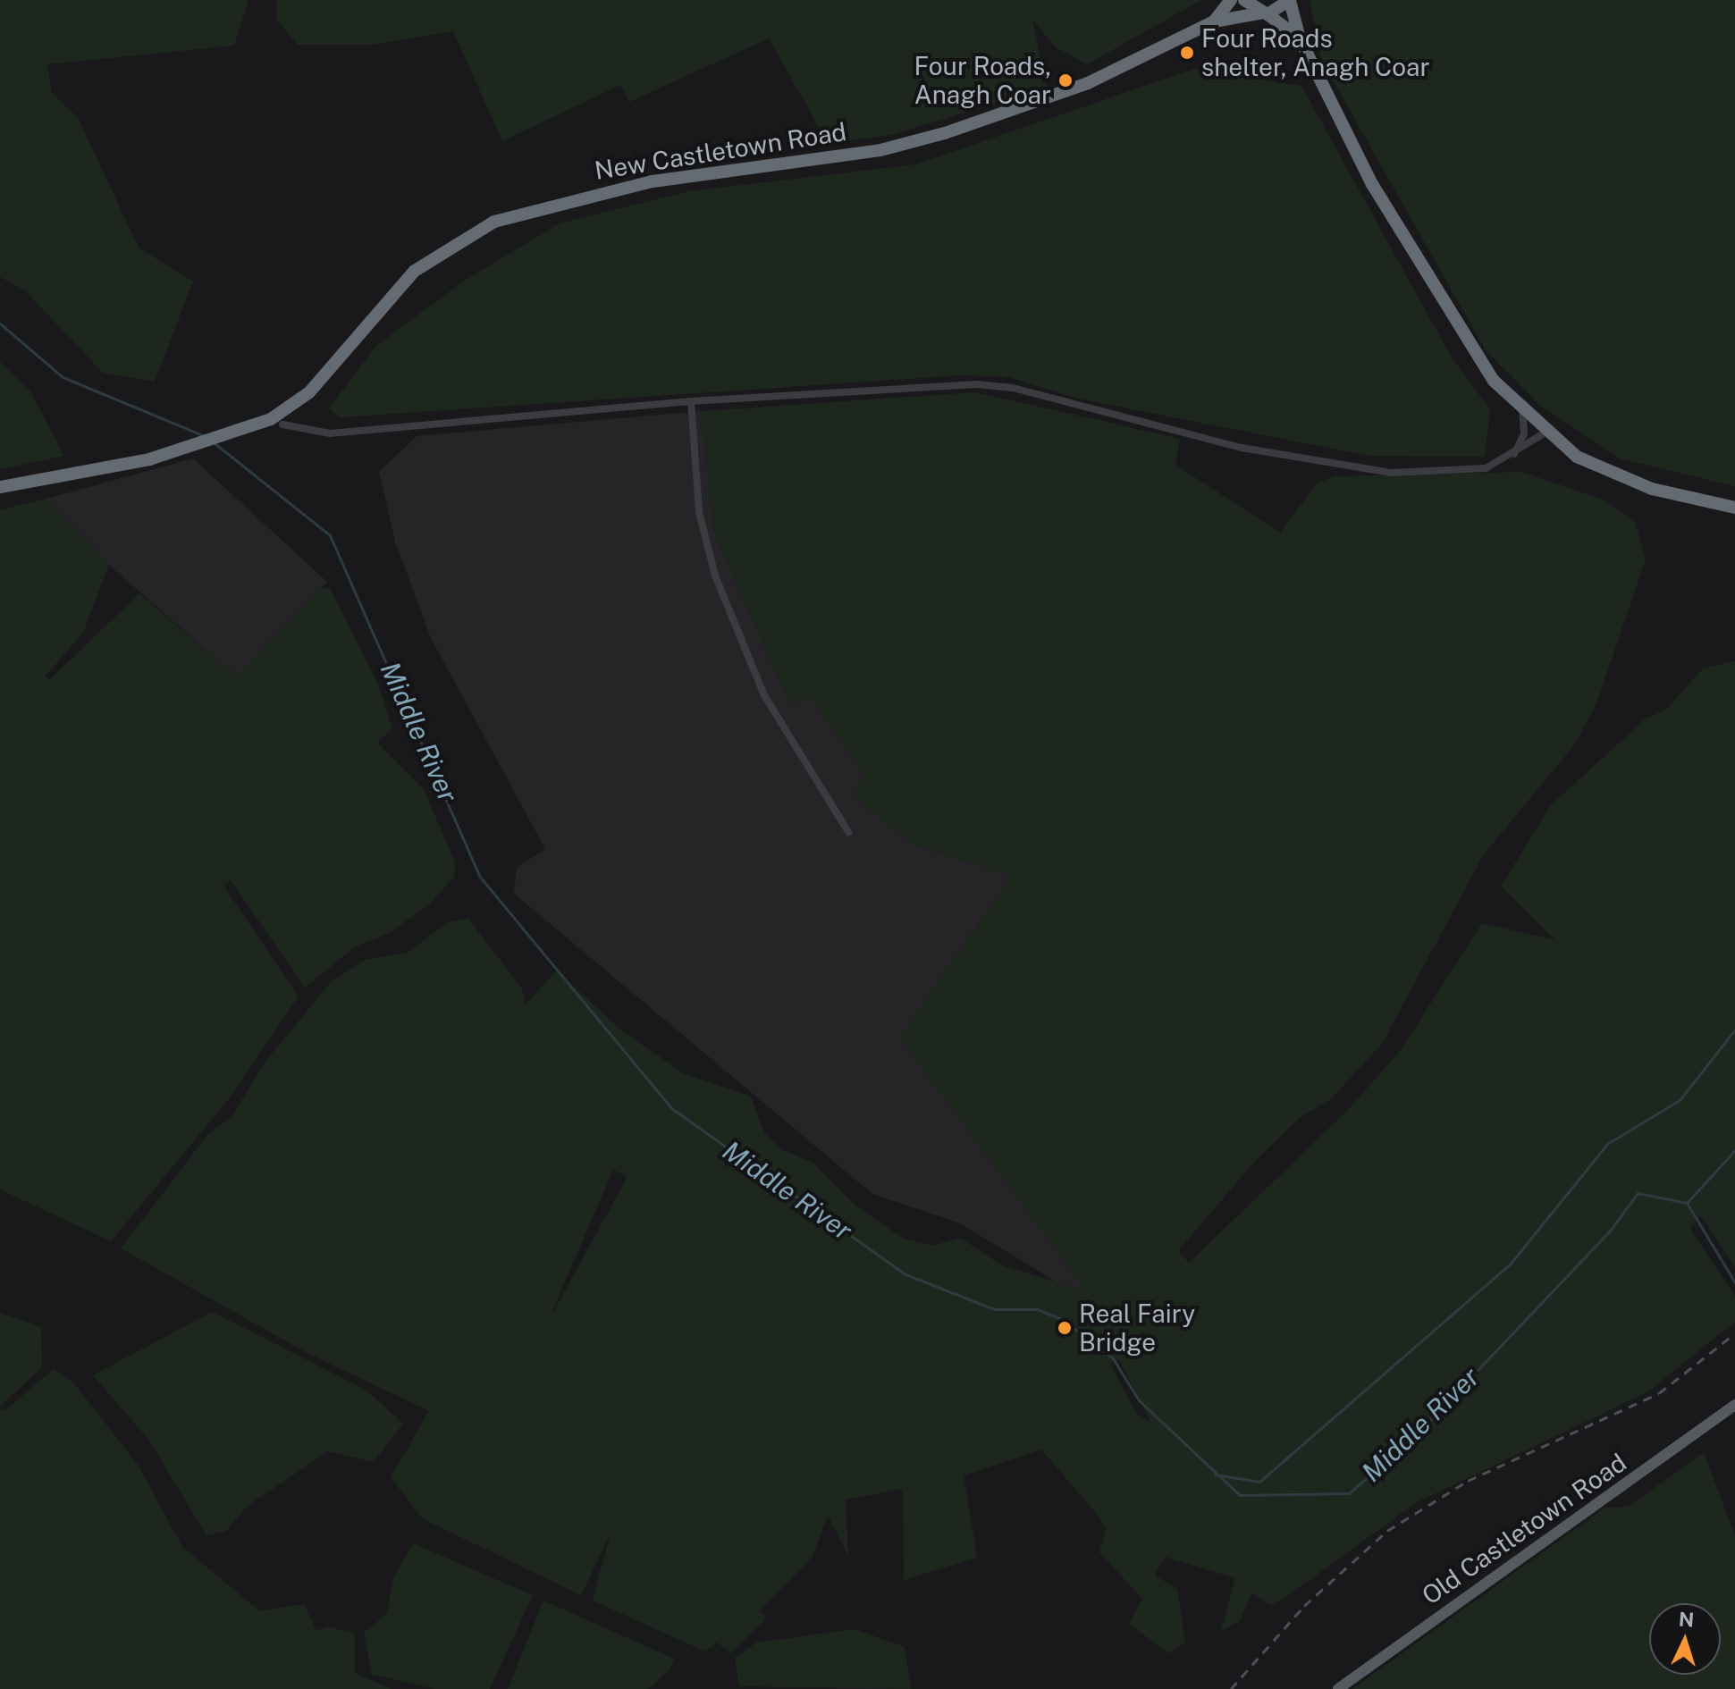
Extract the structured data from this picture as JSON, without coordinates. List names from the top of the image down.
{
  "streets": {
    "highway": ["New Castletown Road"],
    "main road": ["Old Castletown Road"]
  },
  "water": ["Middle River"],
  "places": ["Four Roads shelter, Anagh Coar", "Four Roads, Anagh Coar", "Real Fairy Bridge"],
  "north": "top"
}
